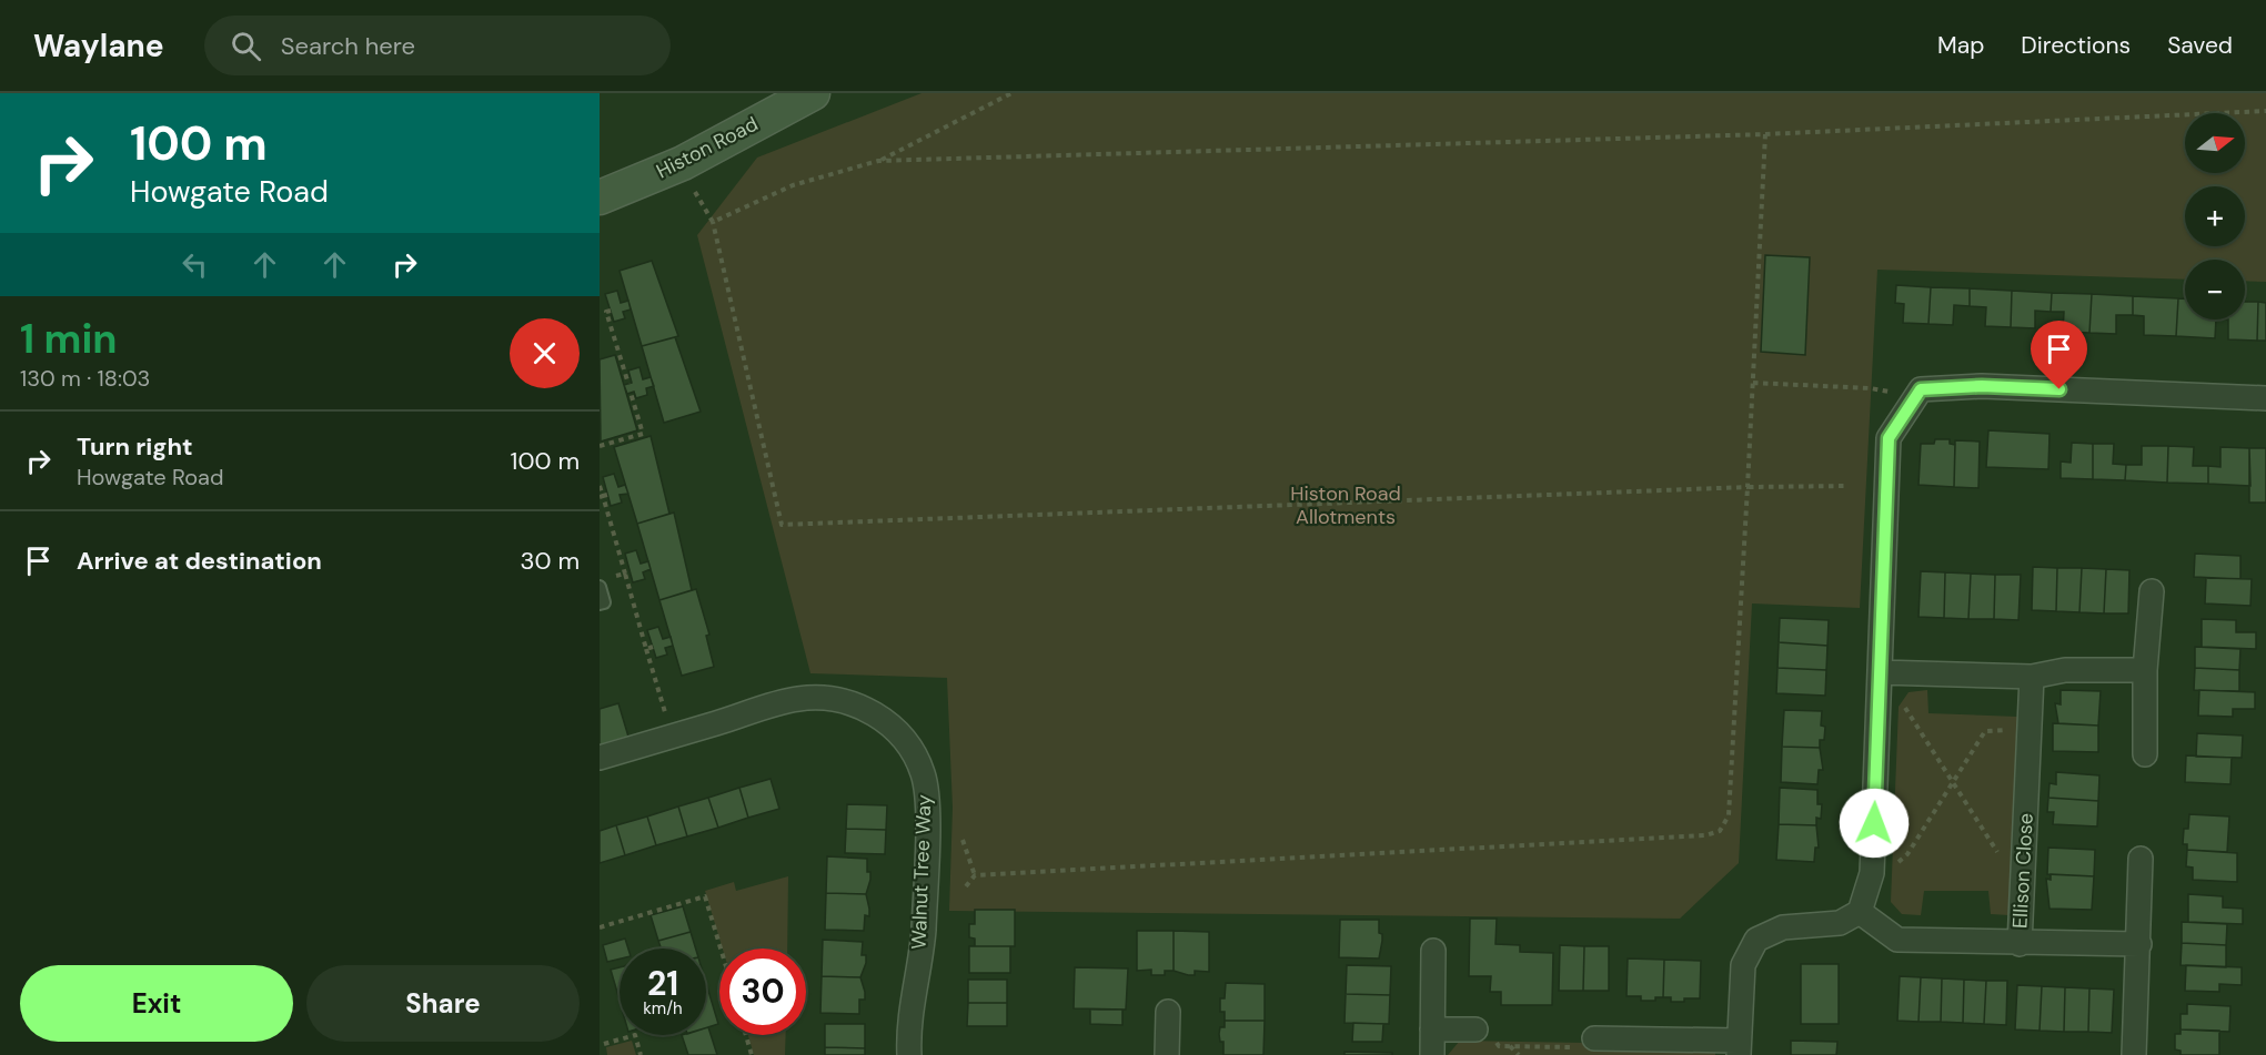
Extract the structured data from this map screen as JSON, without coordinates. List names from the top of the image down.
{
  "streets": {
    "main road": ["Histon Road"],
    "street": ["Ellison Close", "Walnut Tree Way"]
  },
  "parks": ["Histon Road Allotments"],
  "north": "right",
  "page": {
    "header": "Waylane",
    "search": "Search here",
    "nav": ["Map", "Directions", "Saved"],
    "turn": ["100 m", "Howgate Road"],
    "map_buttons": ["+", "−"],
    "heading": ["1 min", "130 m · 18:03"],
    "list": [
      {
        "name": "Turn right",
        "note": "Howgate Road",
        "value": "100 m"
      },
      {
        "name": "Arrive at destination",
        "value": "30 m"
      }
    ],
    "speed": "21 km/h",
    "limit": "30",
    "buttons": ["Exit", "Share"]
  }
}
